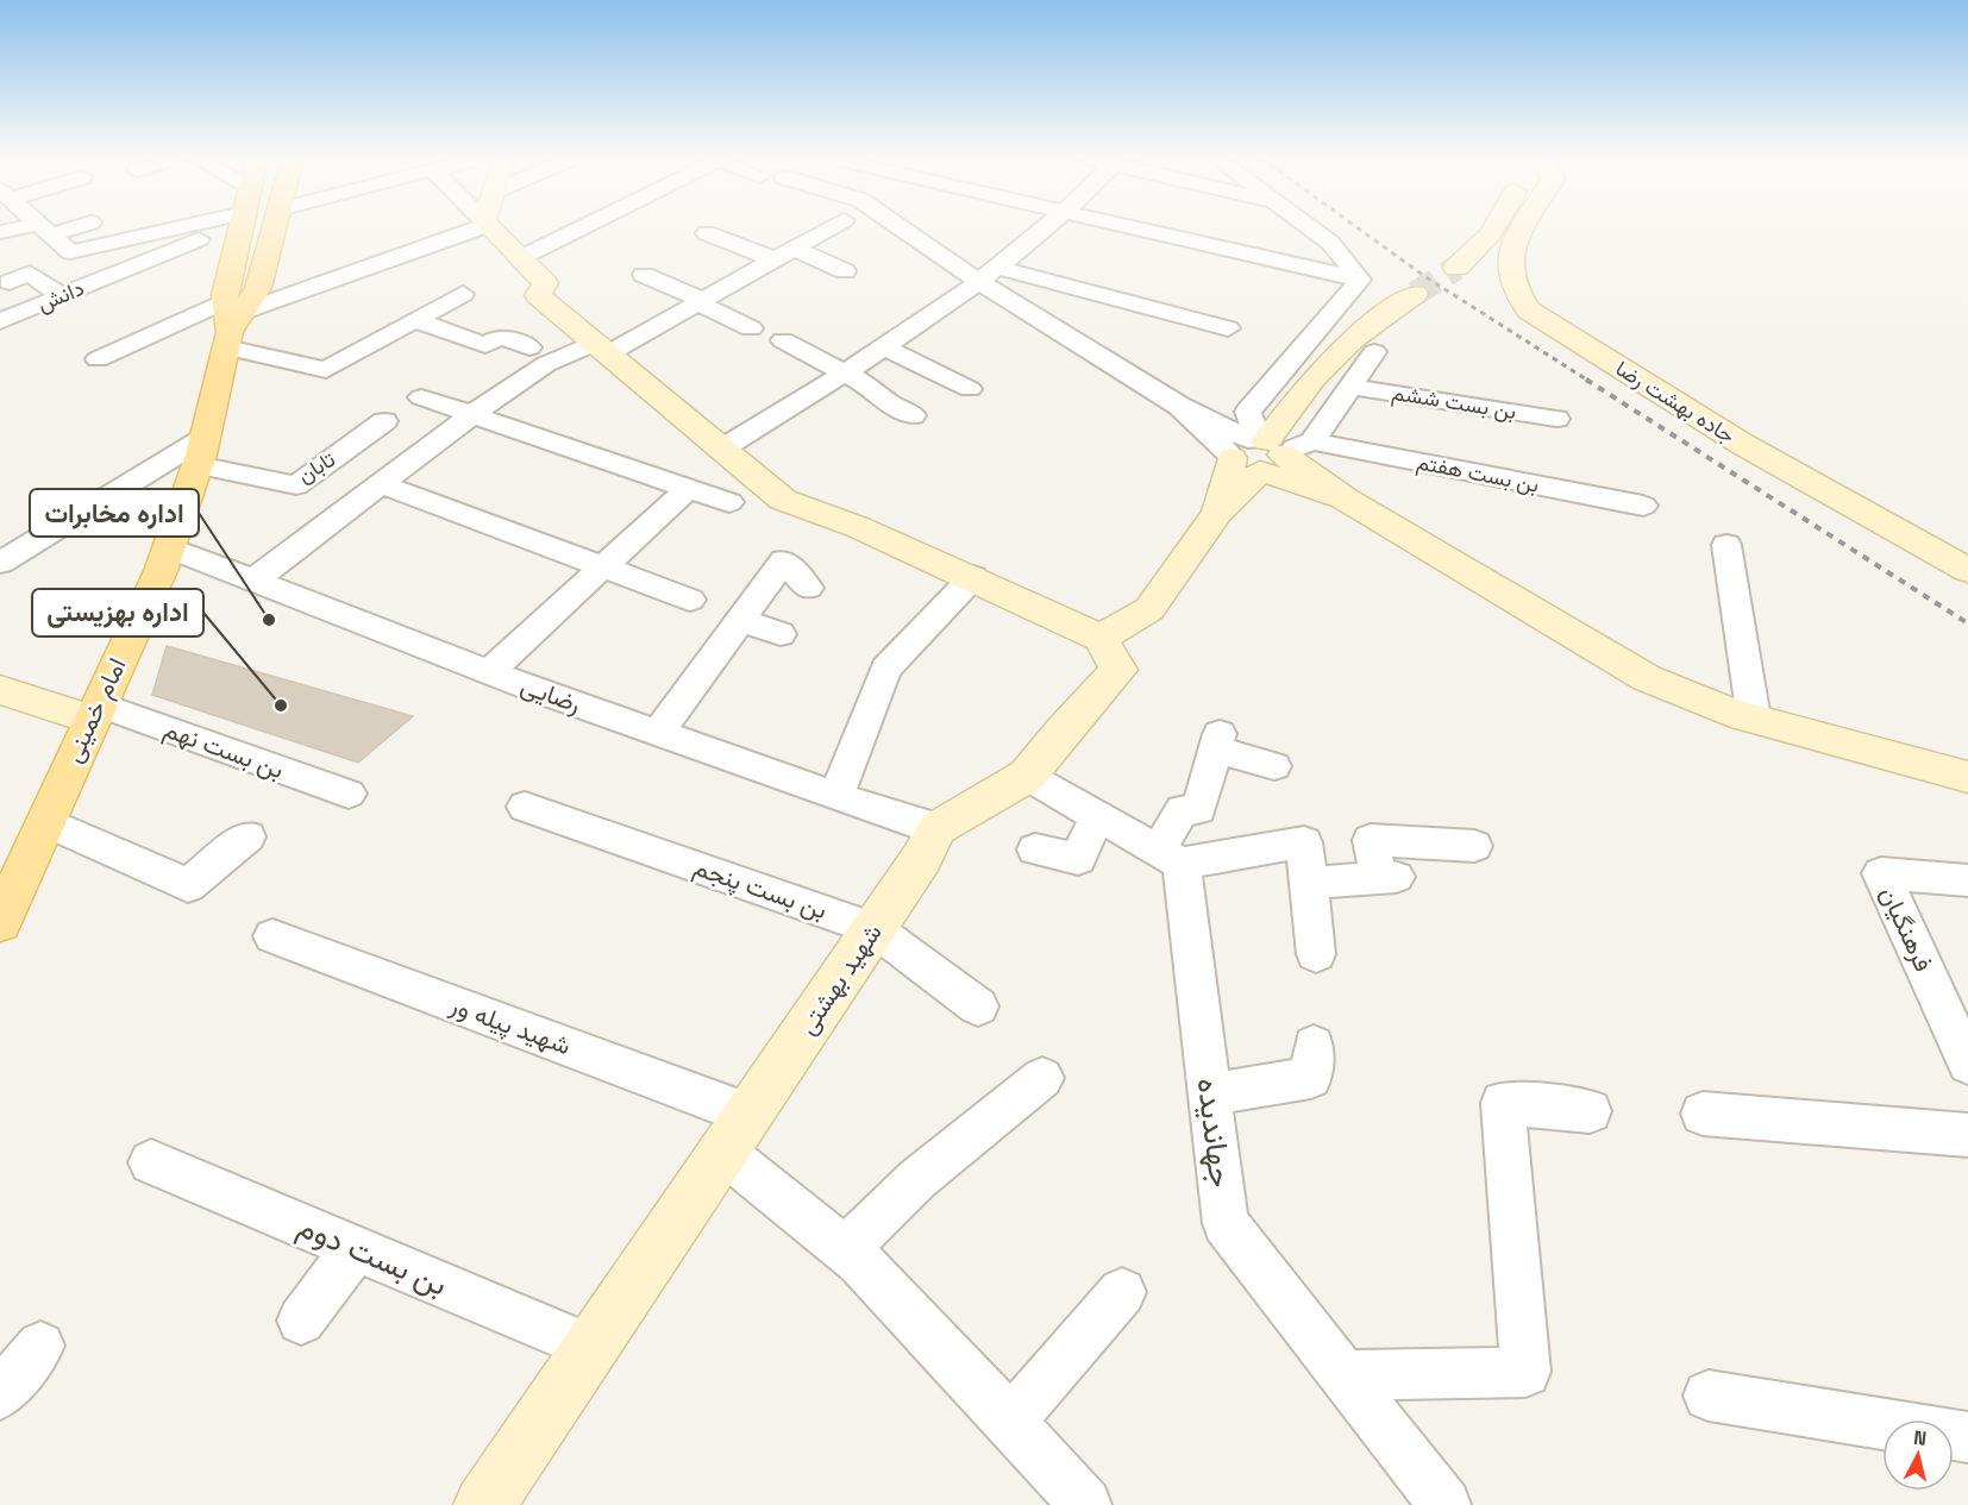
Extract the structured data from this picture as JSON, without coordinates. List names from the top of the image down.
{
  "streets": {
    "main road": ["امام خمینی"],
    "street": [
      "دانش",
      "بن بست ششم",
      "جاده بهشت رضا",
      "تابان",
      "بن بست هفتم",
      "رضایی",
      "بن بست نهم",
      "بن بست پنجم",
      "فرهنگیان",
      "شهید بهشتی",
      "شهید پیله ور",
      "جهاندیده",
      "بن بست دوم"
    ]
  },
  "crossings": [
    ["تابان", "امام خمینی"],
    ["رضایی", "امام خمینی"],
    ["رضایی", "شهید بهشتی"],
    ["امام خمینی", "بن بست نهم"],
    ["بن بست پنجم", "شهید بهشتی"],
    ["شهید بهشتی", "شهید پیله ور"],
    ["شهید بهشتی", "بن بست دوم"]
  ],
  "places": ["اداره مخابرات", "اداره بهزیستی"],
  "north": "top"
}
